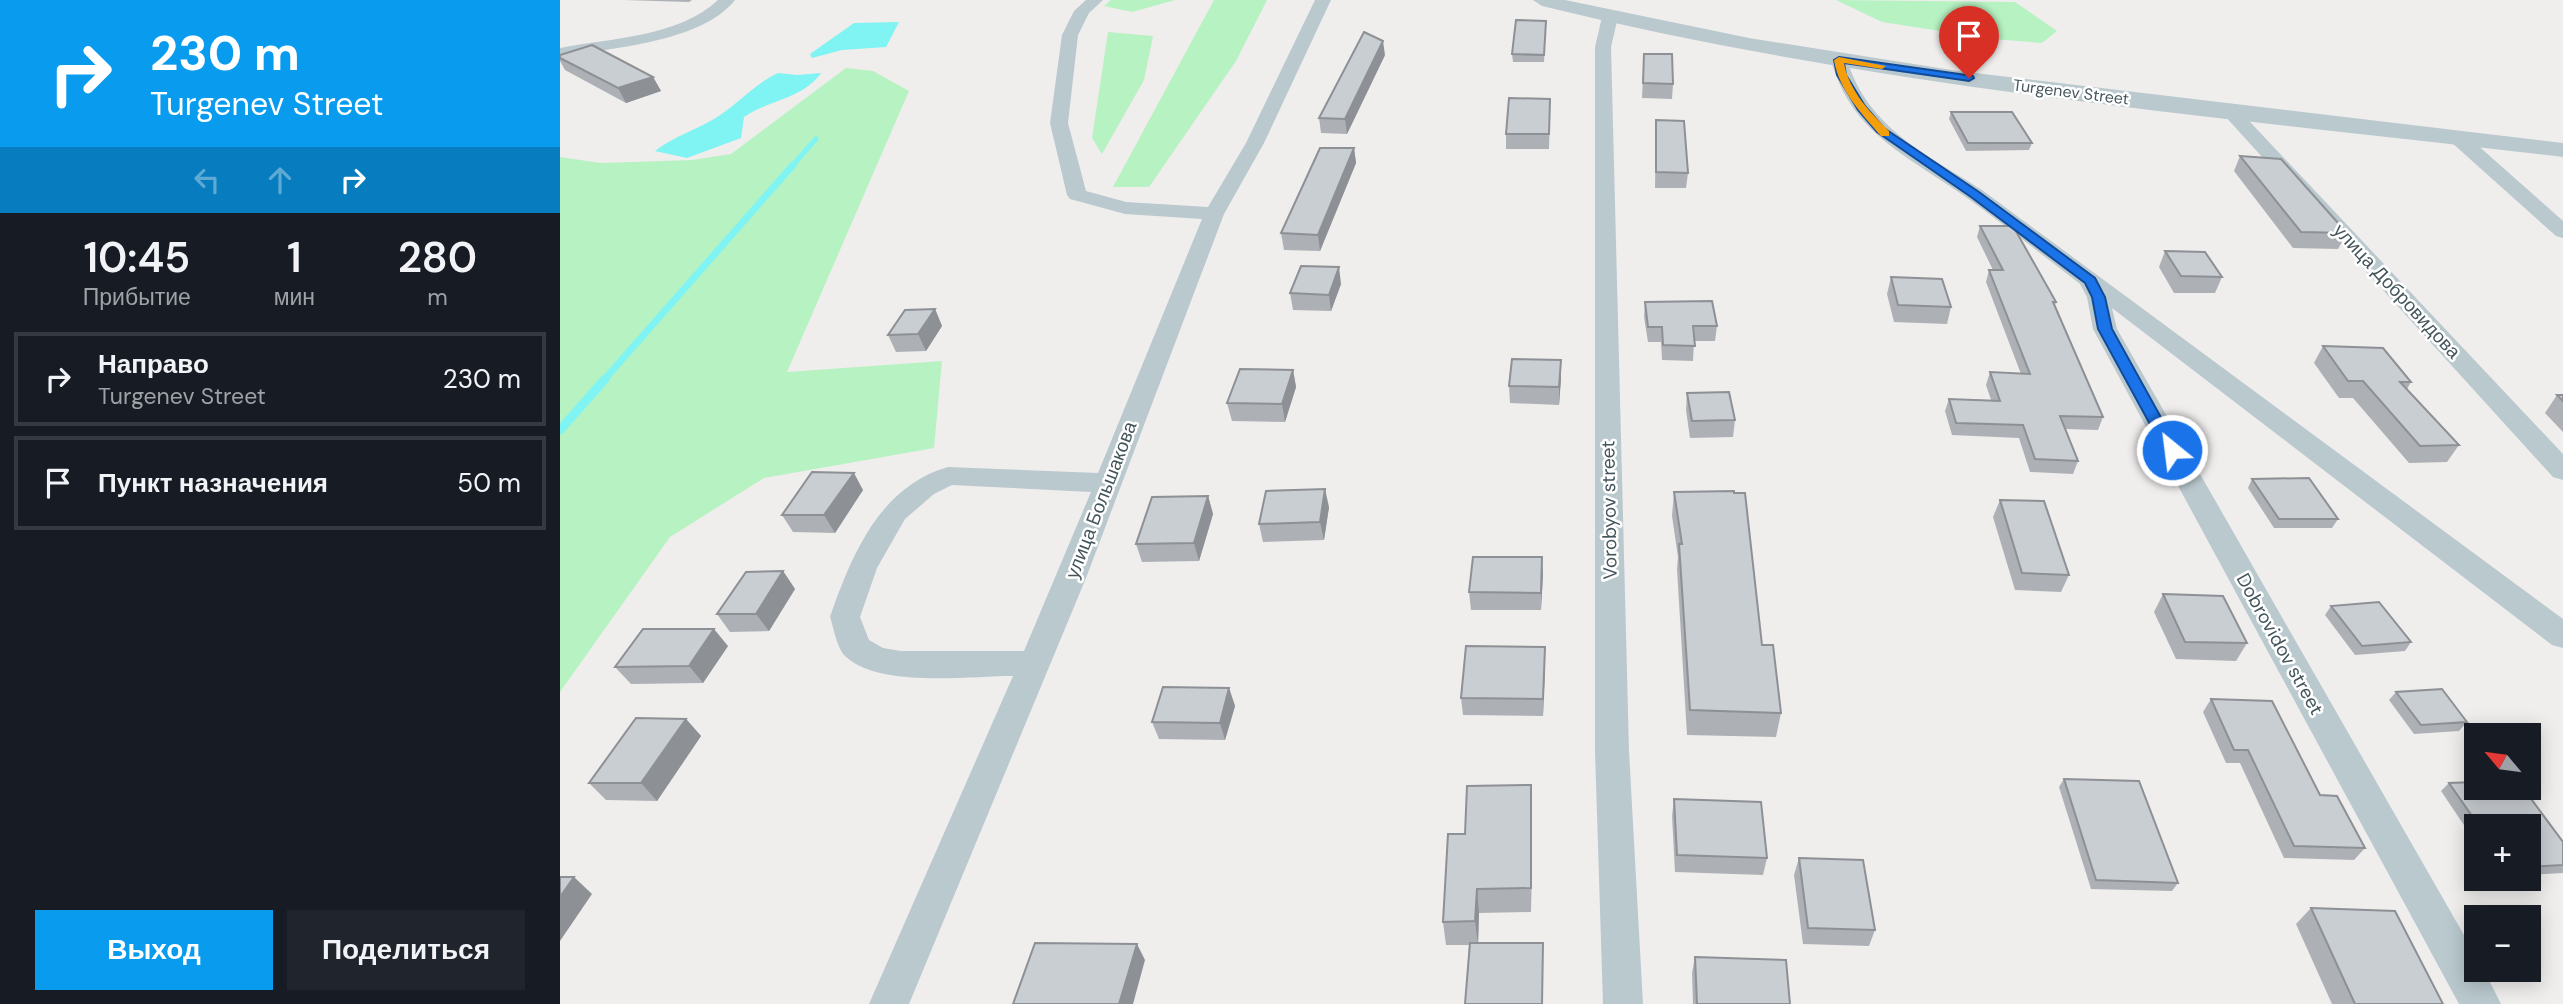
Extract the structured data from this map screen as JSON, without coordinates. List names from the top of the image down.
{
  "streets": {
    "street": [
      "Turgenev Street",
      "улица Добровидова",
      "улица Большакова",
      "Vorobyov street",
      "Dobrovidov street"
    ]
  },
  "crossings": [
    ["Turgenev Street", "улица Добровидова"],
    ["Turgenev Street", "Vorobyov street"]
  ],
  "north": "top left",
  "page": {
    "turn": ["230 m", "Turgenev Street"],
    "eta": [
      "10:45",
      "Прибытие",
      "1",
      "мин",
      "280",
      "m"
    ],
    "list": [
      {
        "name": "Направо",
        "note": "Turgenev Street",
        "value": "230 m"
      },
      {
        "name": "Пункт назначения",
        "value": "50 m"
      }
    ],
    "map_buttons": ["+", "−"],
    "buttons": ["Выход", "Поделиться"]
  }
}
